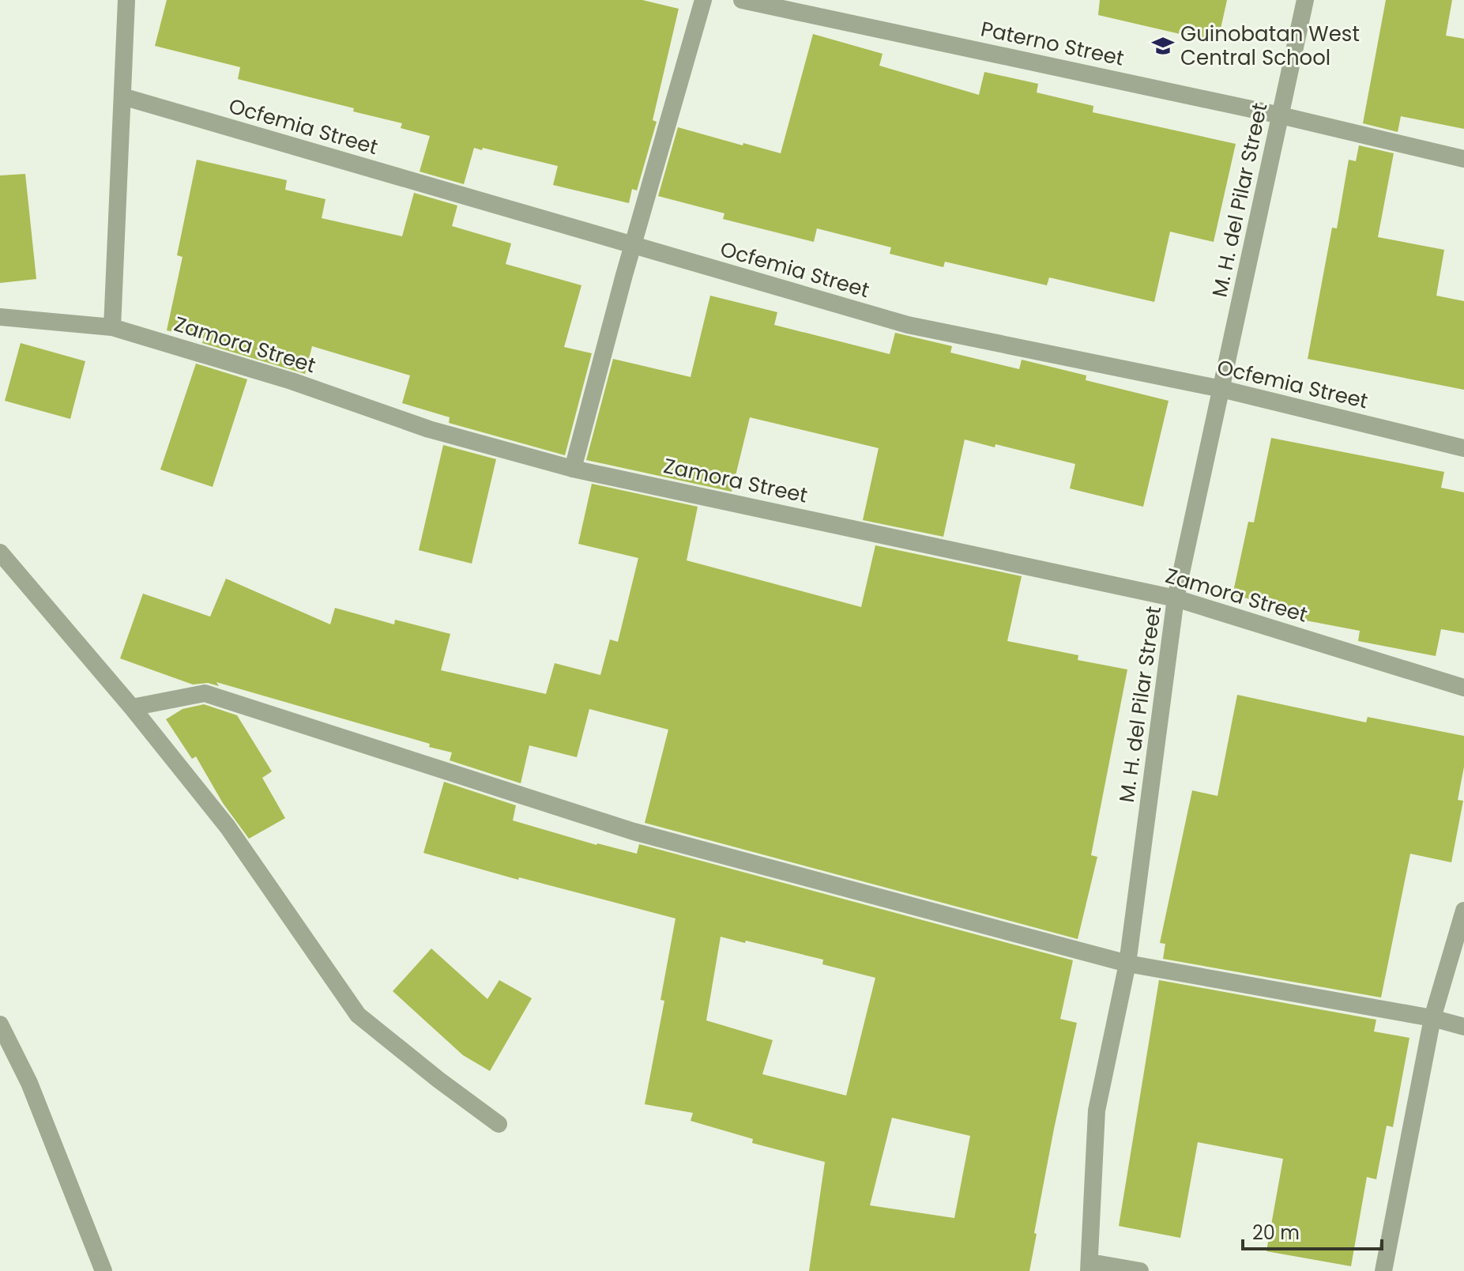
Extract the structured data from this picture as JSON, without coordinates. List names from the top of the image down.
{
  "streets": {
    "street": [
      "Paterno Street",
      "Ocfemia Street",
      "M. H. del Pilar Street",
      "Zamora Street"
    ]
  },
  "crossings": [
    ["Paterno Street", "M. H. del Pilar Street"],
    ["Ocfemia Street", "M. H. del Pilar Street"],
    ["M. H. del Pilar Street", "Zamora Street"]
  ],
  "places": {
    "school or university": ["Guinobatan West Central School"]
  },
  "scale_bar": "20 m"
}
